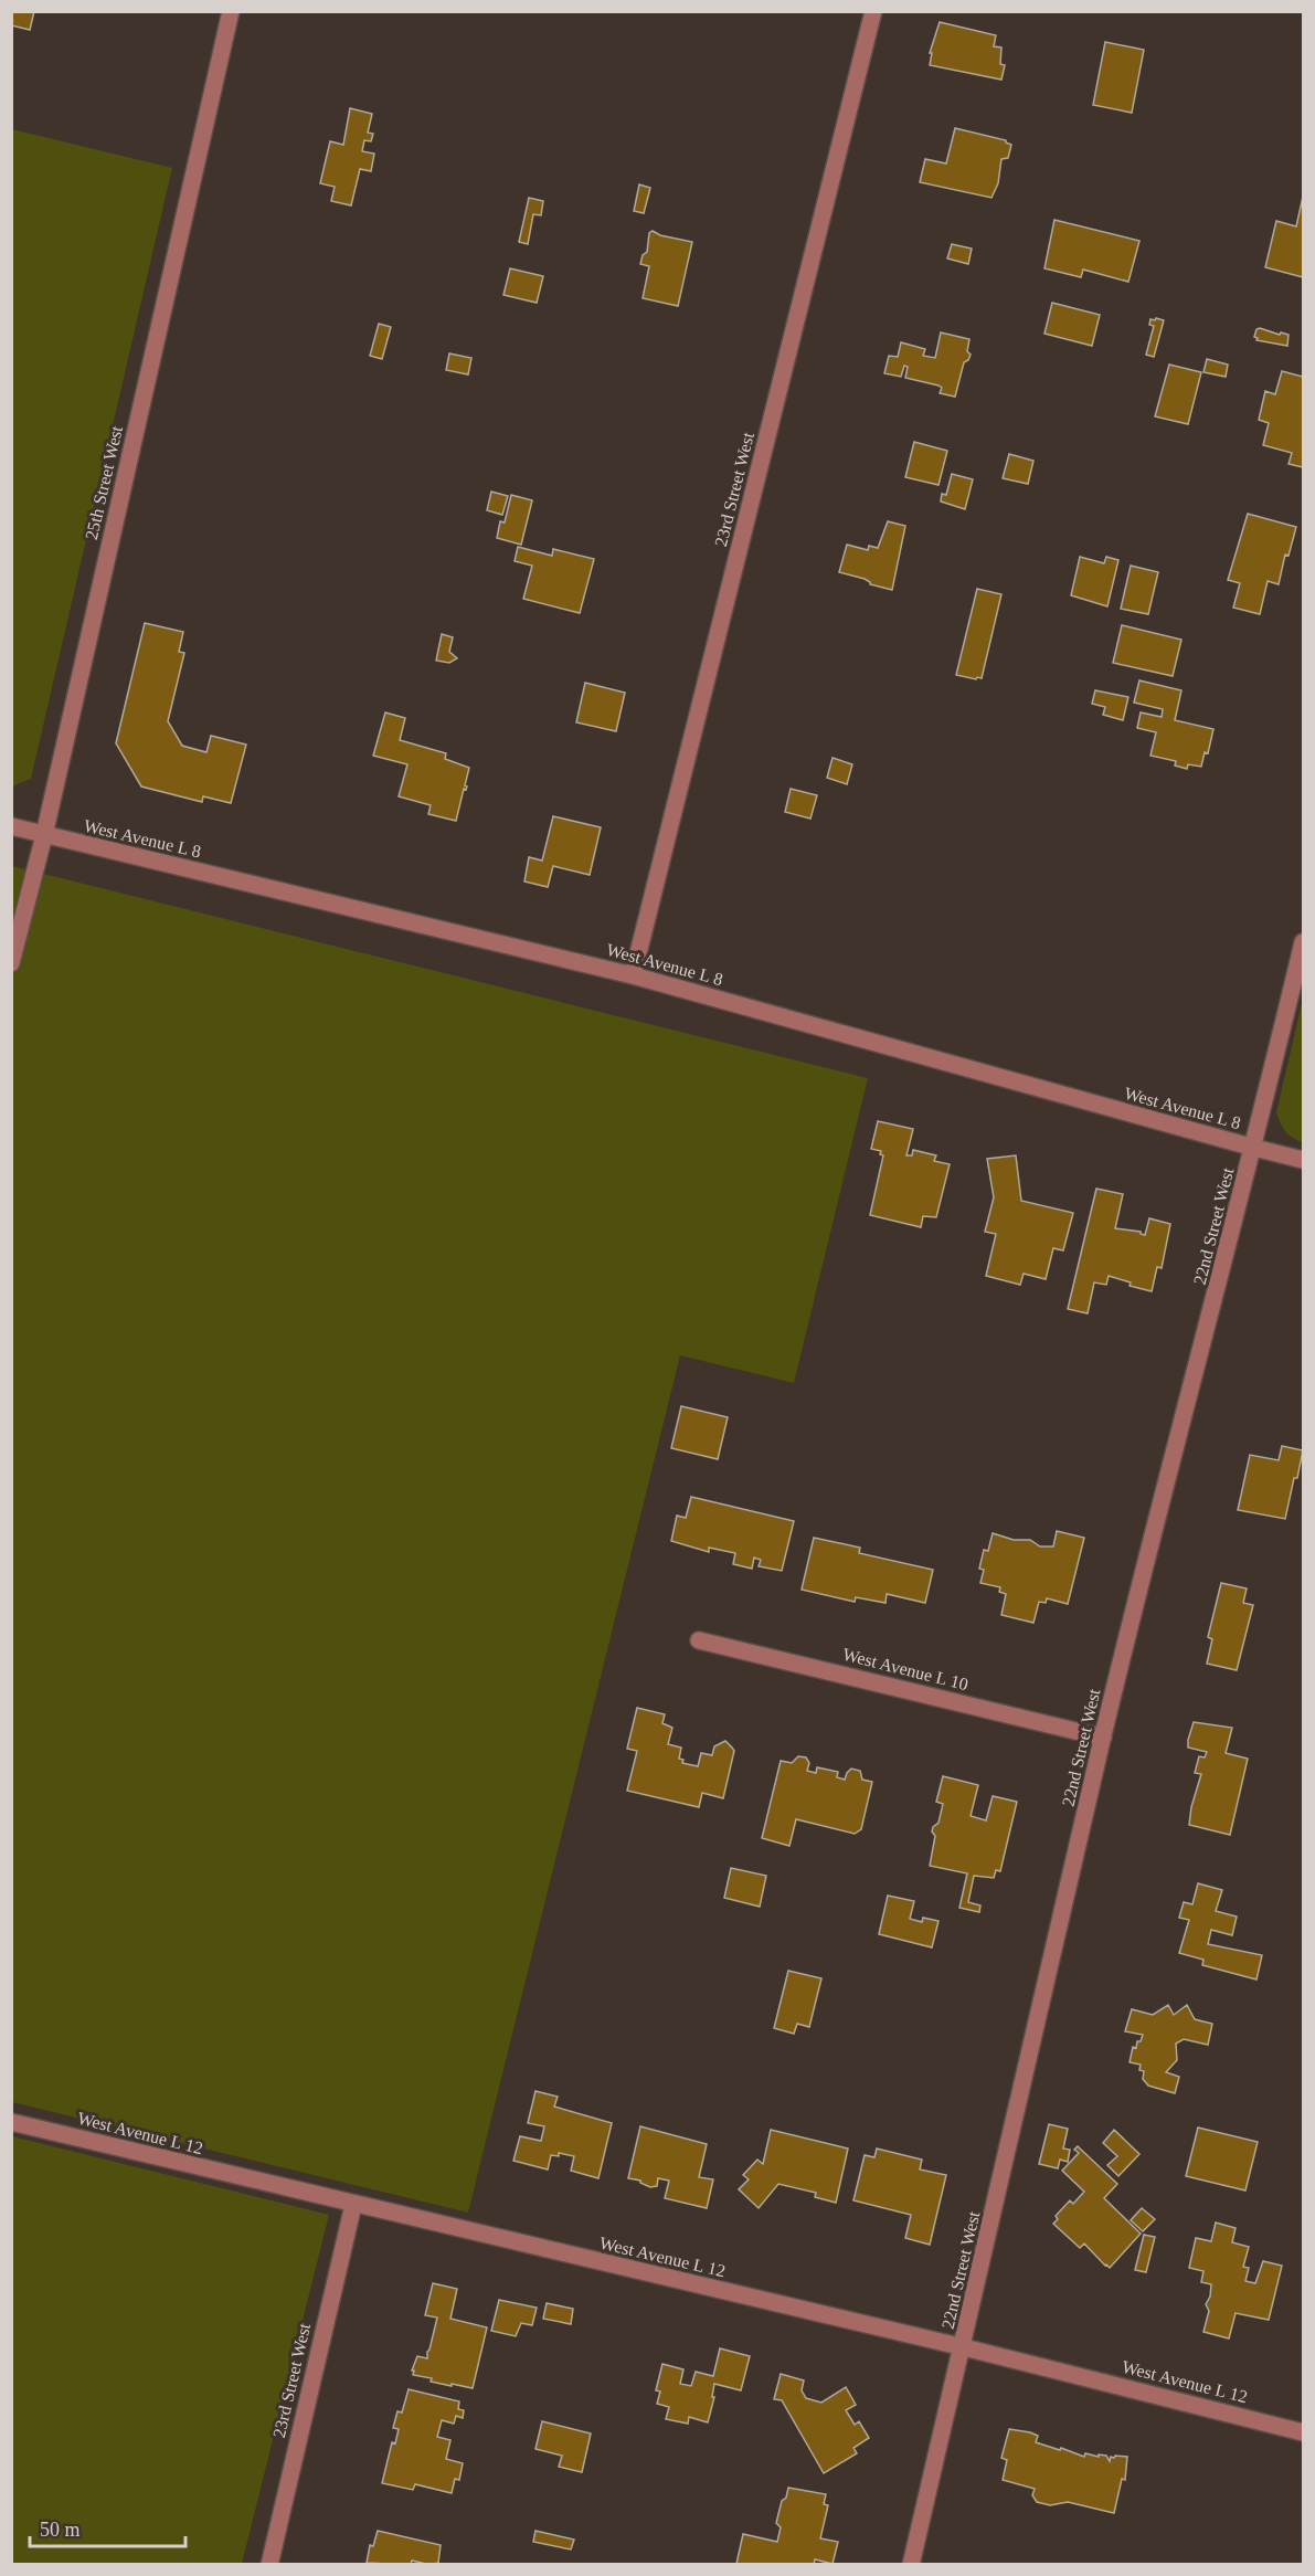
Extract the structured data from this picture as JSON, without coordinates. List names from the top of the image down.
{
  "streets": {
    "street": [
      "25th Street West",
      "23rd Street West",
      "West Avenue L 8",
      "22nd Street West",
      "West Avenue L 10",
      "West Avenue L 12"
    ]
  },
  "crossings": [
    ["25th Street West", "West Avenue L 8"],
    ["23rd Street West", "West Avenue L 8"],
    ["23rd Street West", "West Avenue L 12"],
    ["West Avenue L 8", "22nd Street West"],
    ["22nd Street West", "West Avenue L 10"],
    ["22nd Street West", "West Avenue L 12"]
  ],
  "scale_bar": "50 m"
}
